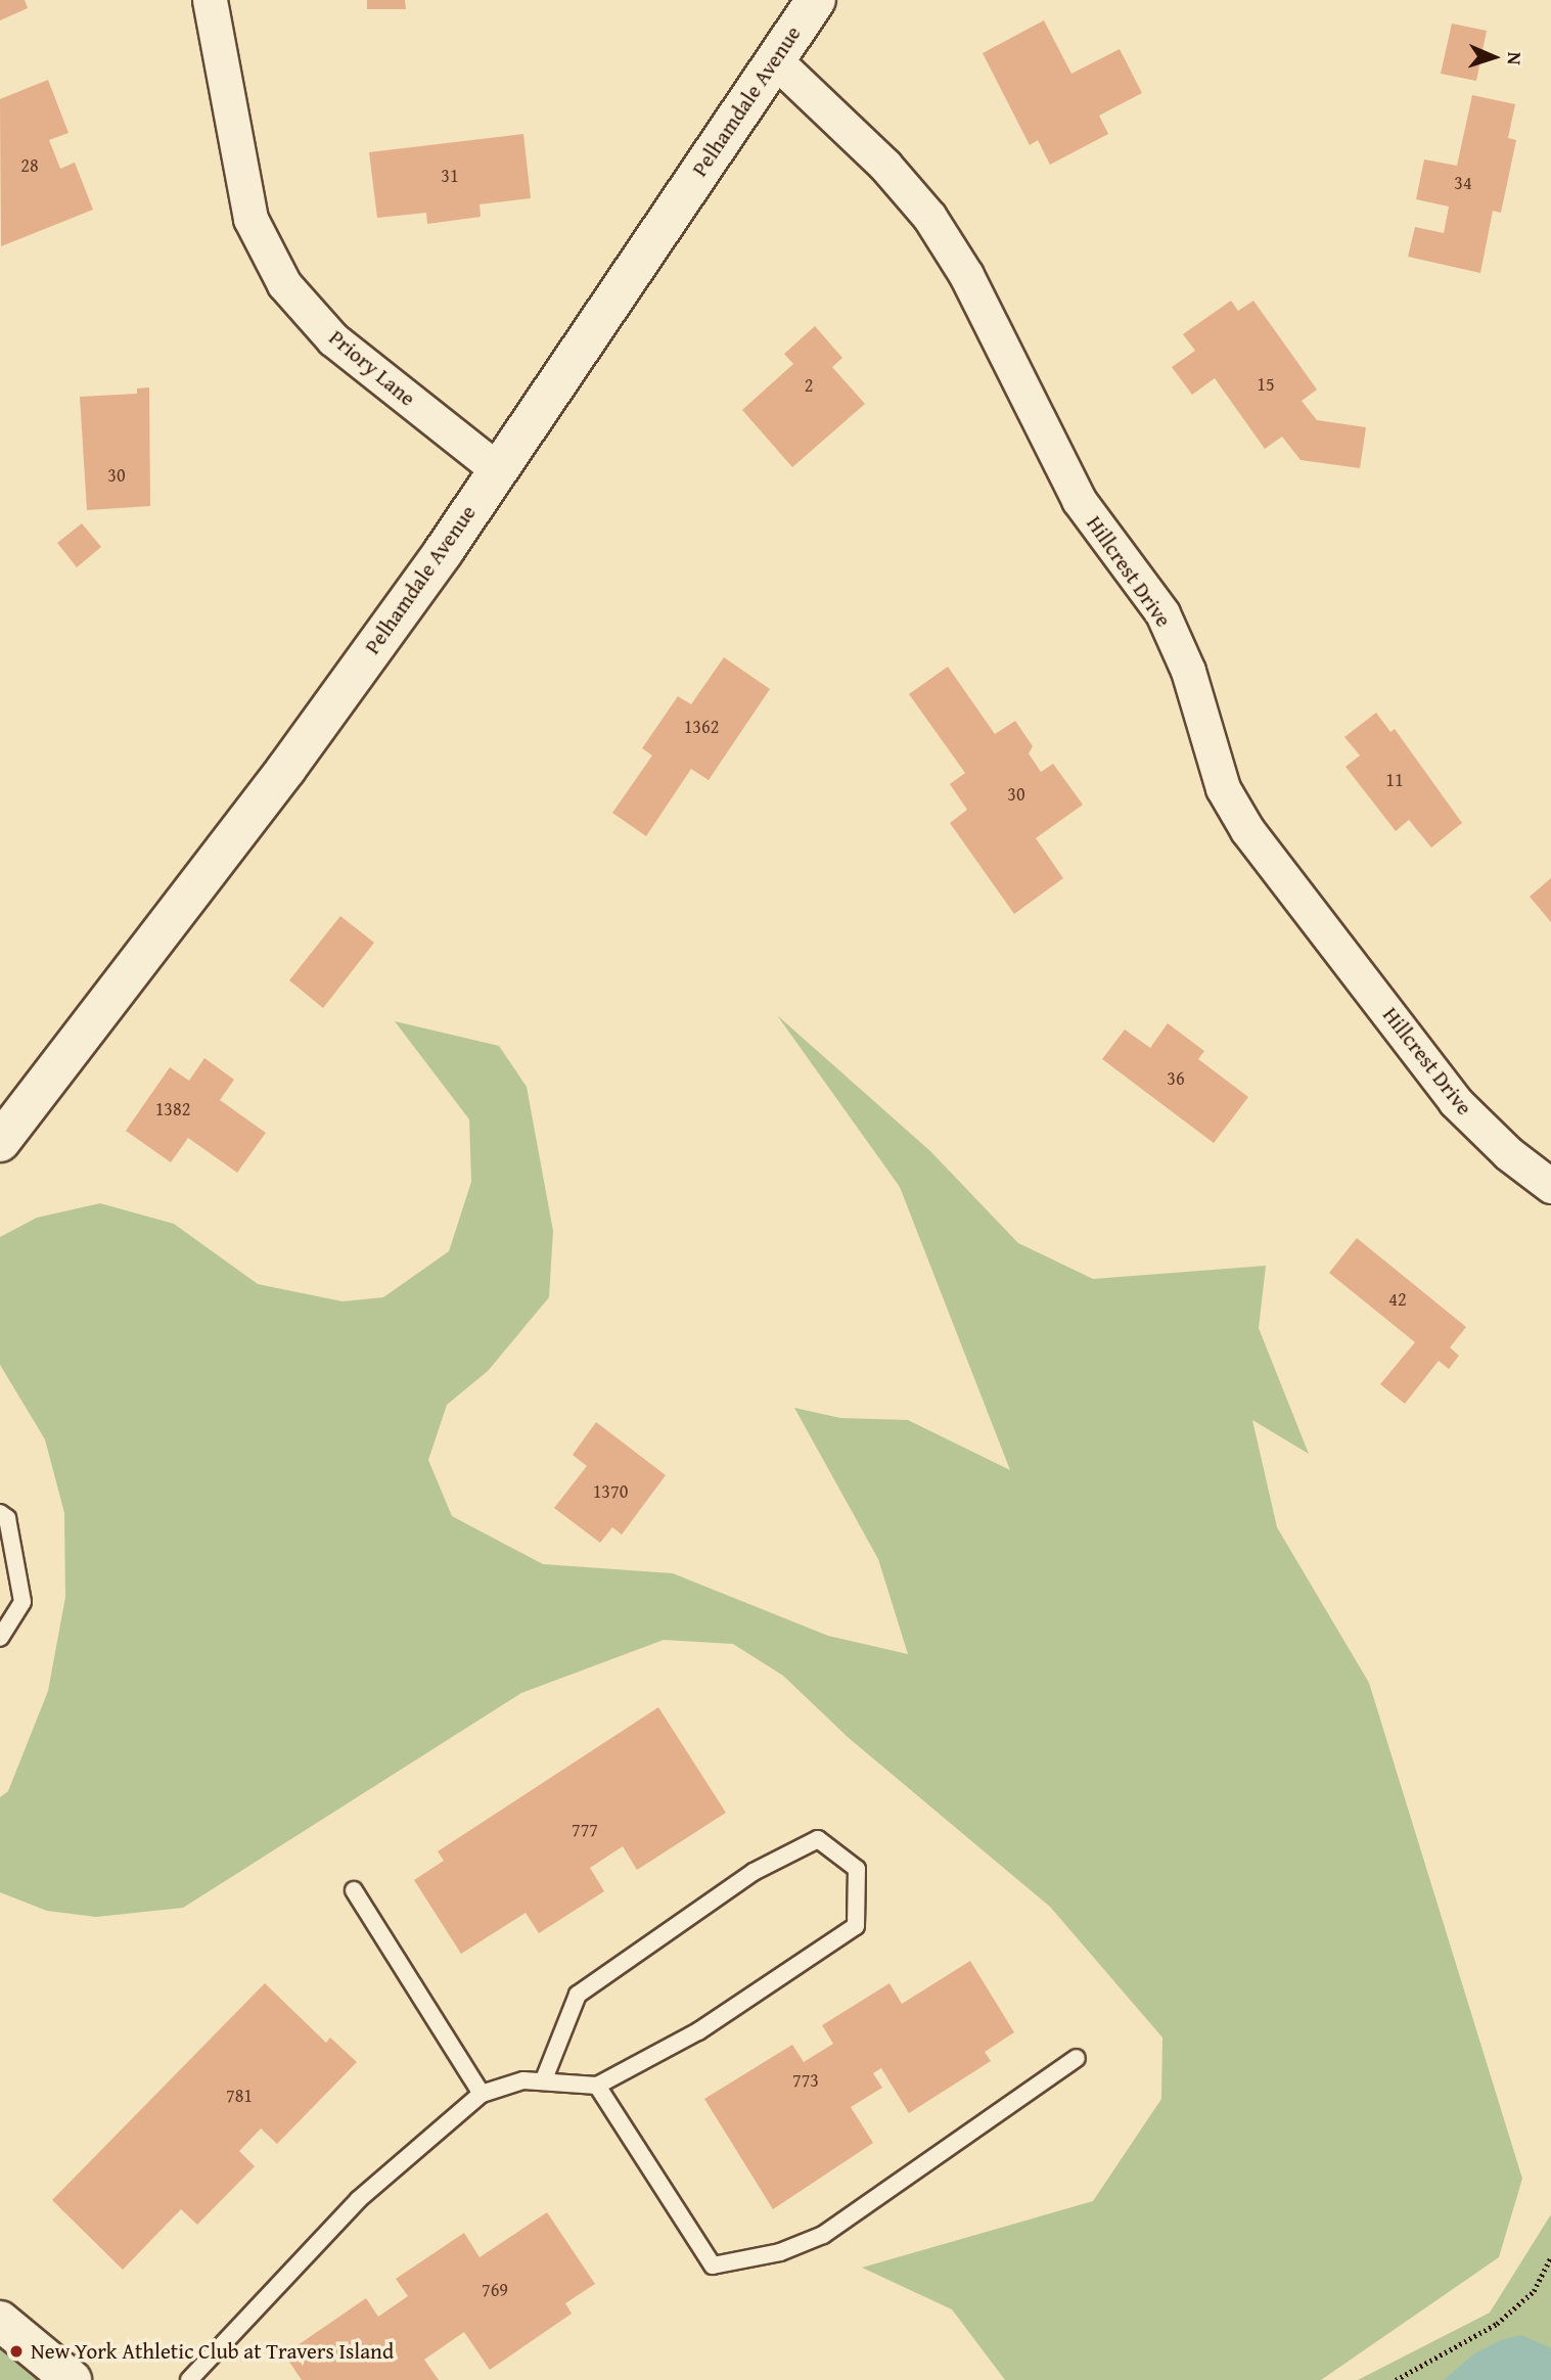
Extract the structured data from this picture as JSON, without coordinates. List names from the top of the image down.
{
  "streets": {
    "street": ["Pelhamdale Avenue", "Priory Lane", "Hillcrest Drive"]
  },
  "crossings": [
    ["Pelhamdale Avenue", "Priory Lane"],
    ["Pelhamdale Avenue", "Hillcrest Drive"]
  ],
  "places": ["New York Athletic Club at Travers Island"],
  "house_numbers": [
    "28",
    "31",
    "34",
    "15",
    "2",
    "30",
    "1362",
    "11",
    "30",
    "36",
    "1382",
    "42",
    "1370",
    "777",
    "773",
    "781",
    "769"
  ],
  "north": "right"
}
